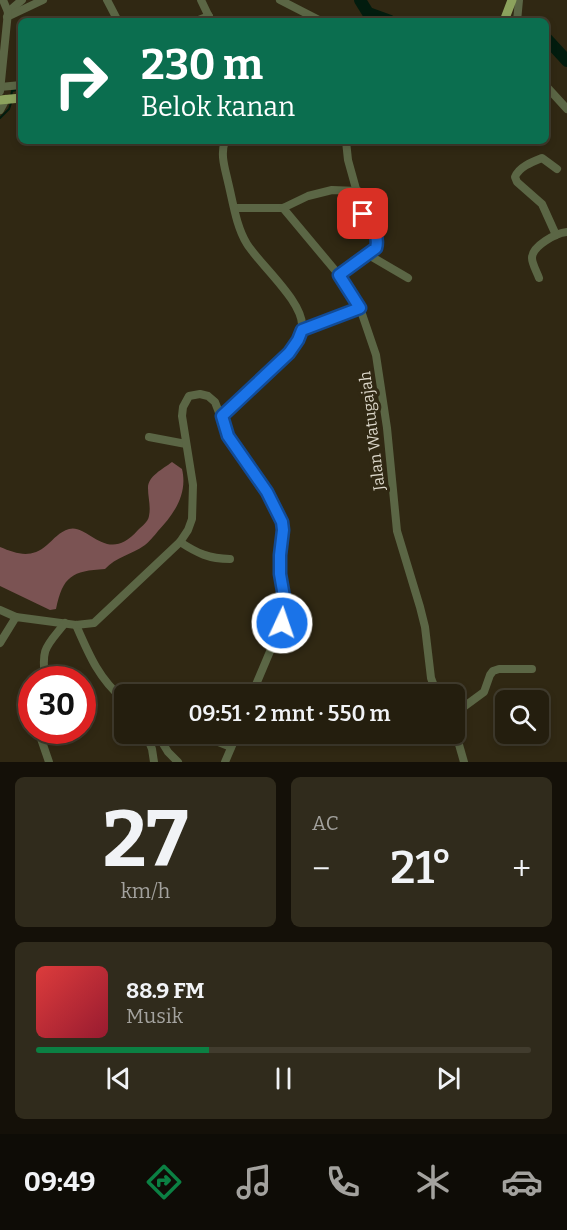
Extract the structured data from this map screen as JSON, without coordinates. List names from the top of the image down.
{
  "streets": {
    "street": ["Jalan Watugajah"]
  },
  "page": {
    "turn": ["230 m", "Belok kanan"],
    "limit": "30",
    "trip": "09:51 · 2 mnt · 550 m",
    "tile": [
      ["27", "km/h"],
      "AC"
    ],
    "heat": ["−", "21°", "+"],
    "song": ["88.9 FM", "Musik"],
    "tabs": "09:49"
  }
}
